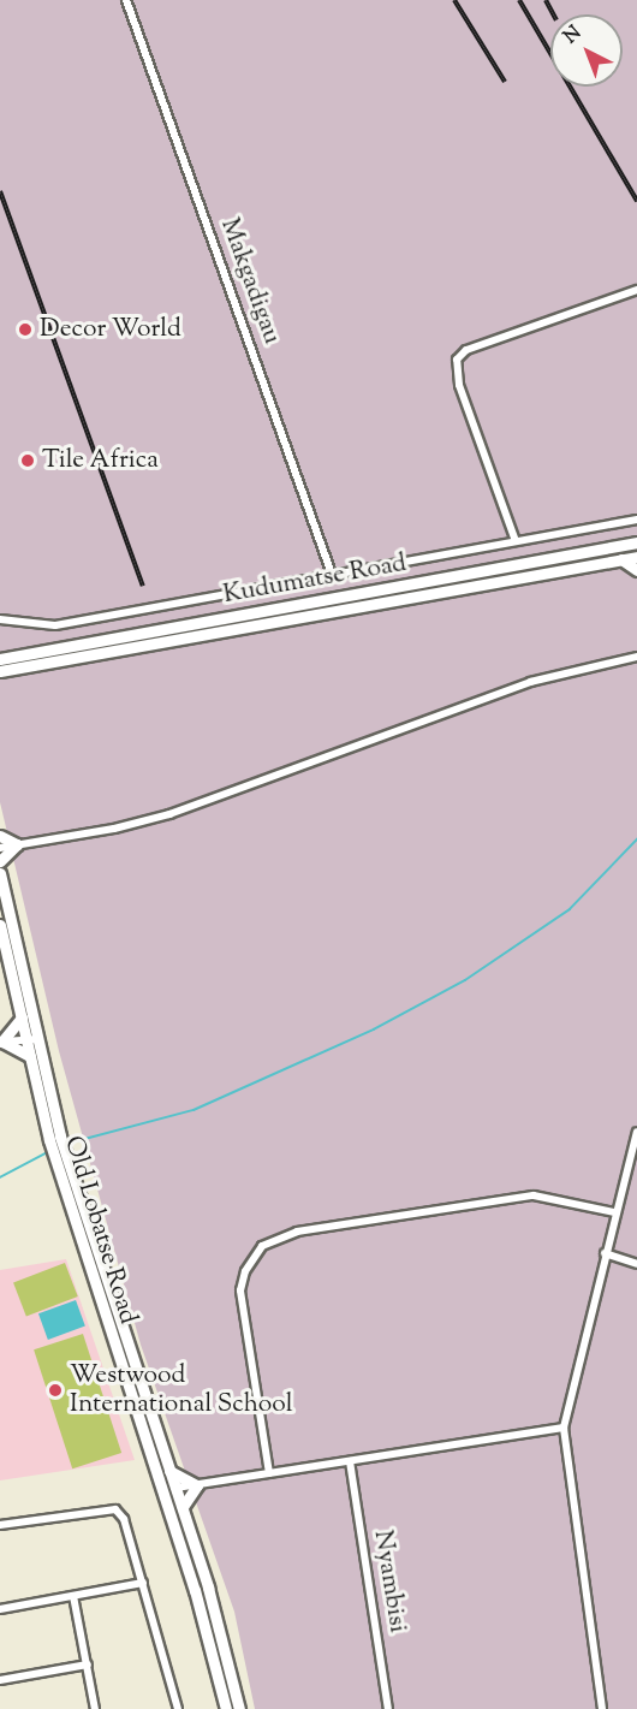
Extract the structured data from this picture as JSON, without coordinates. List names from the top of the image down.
{
  "streets": {
    "main road": ["Kudumatse Road", "Old Lobatse Road"],
    "street": ["Makgadigau", "Nyambisi"]
  },
  "places": ["Decor World", "Tile Africa", "Westwood International School"],
  "north": "top left"
}
